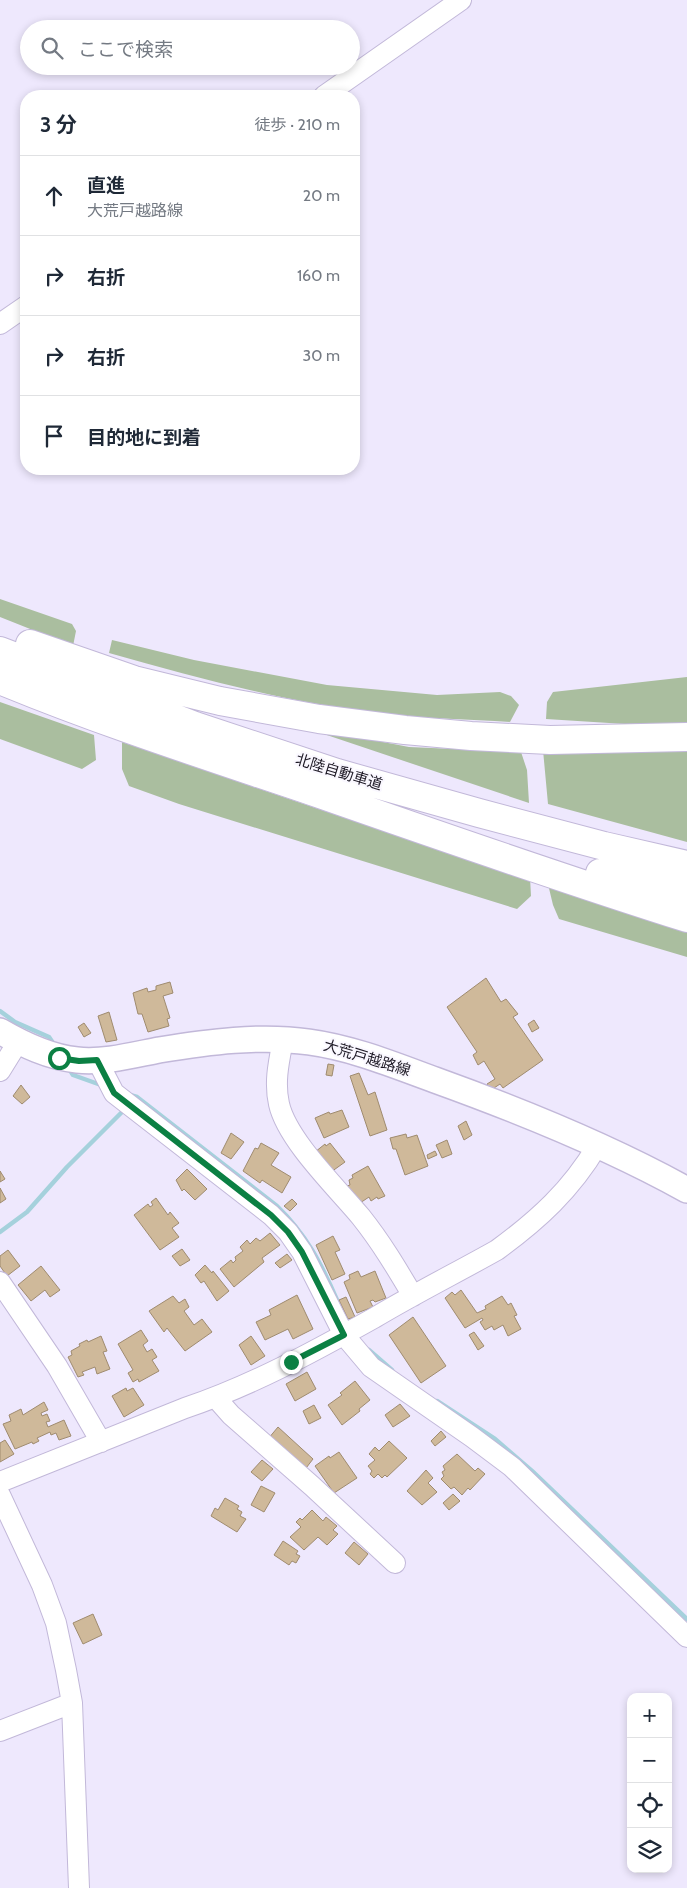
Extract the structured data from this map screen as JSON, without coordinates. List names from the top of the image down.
{
  "streets": {
    "highway": ["北陸自動車道"],
    "main road": ["大荒戸越路線"]
  },
  "page": {
    "search": "ここで検索",
    "heading": ["3 分", "徒歩 · 210 m"],
    "list": [
      ["直進", "大荒戸越路線", "20 m"],
      ["右折", "160 m"],
      ["右折", "30 m"],
      "目的地に到着"
    ],
    "map_buttons": ["+", "−"]
  }
}
